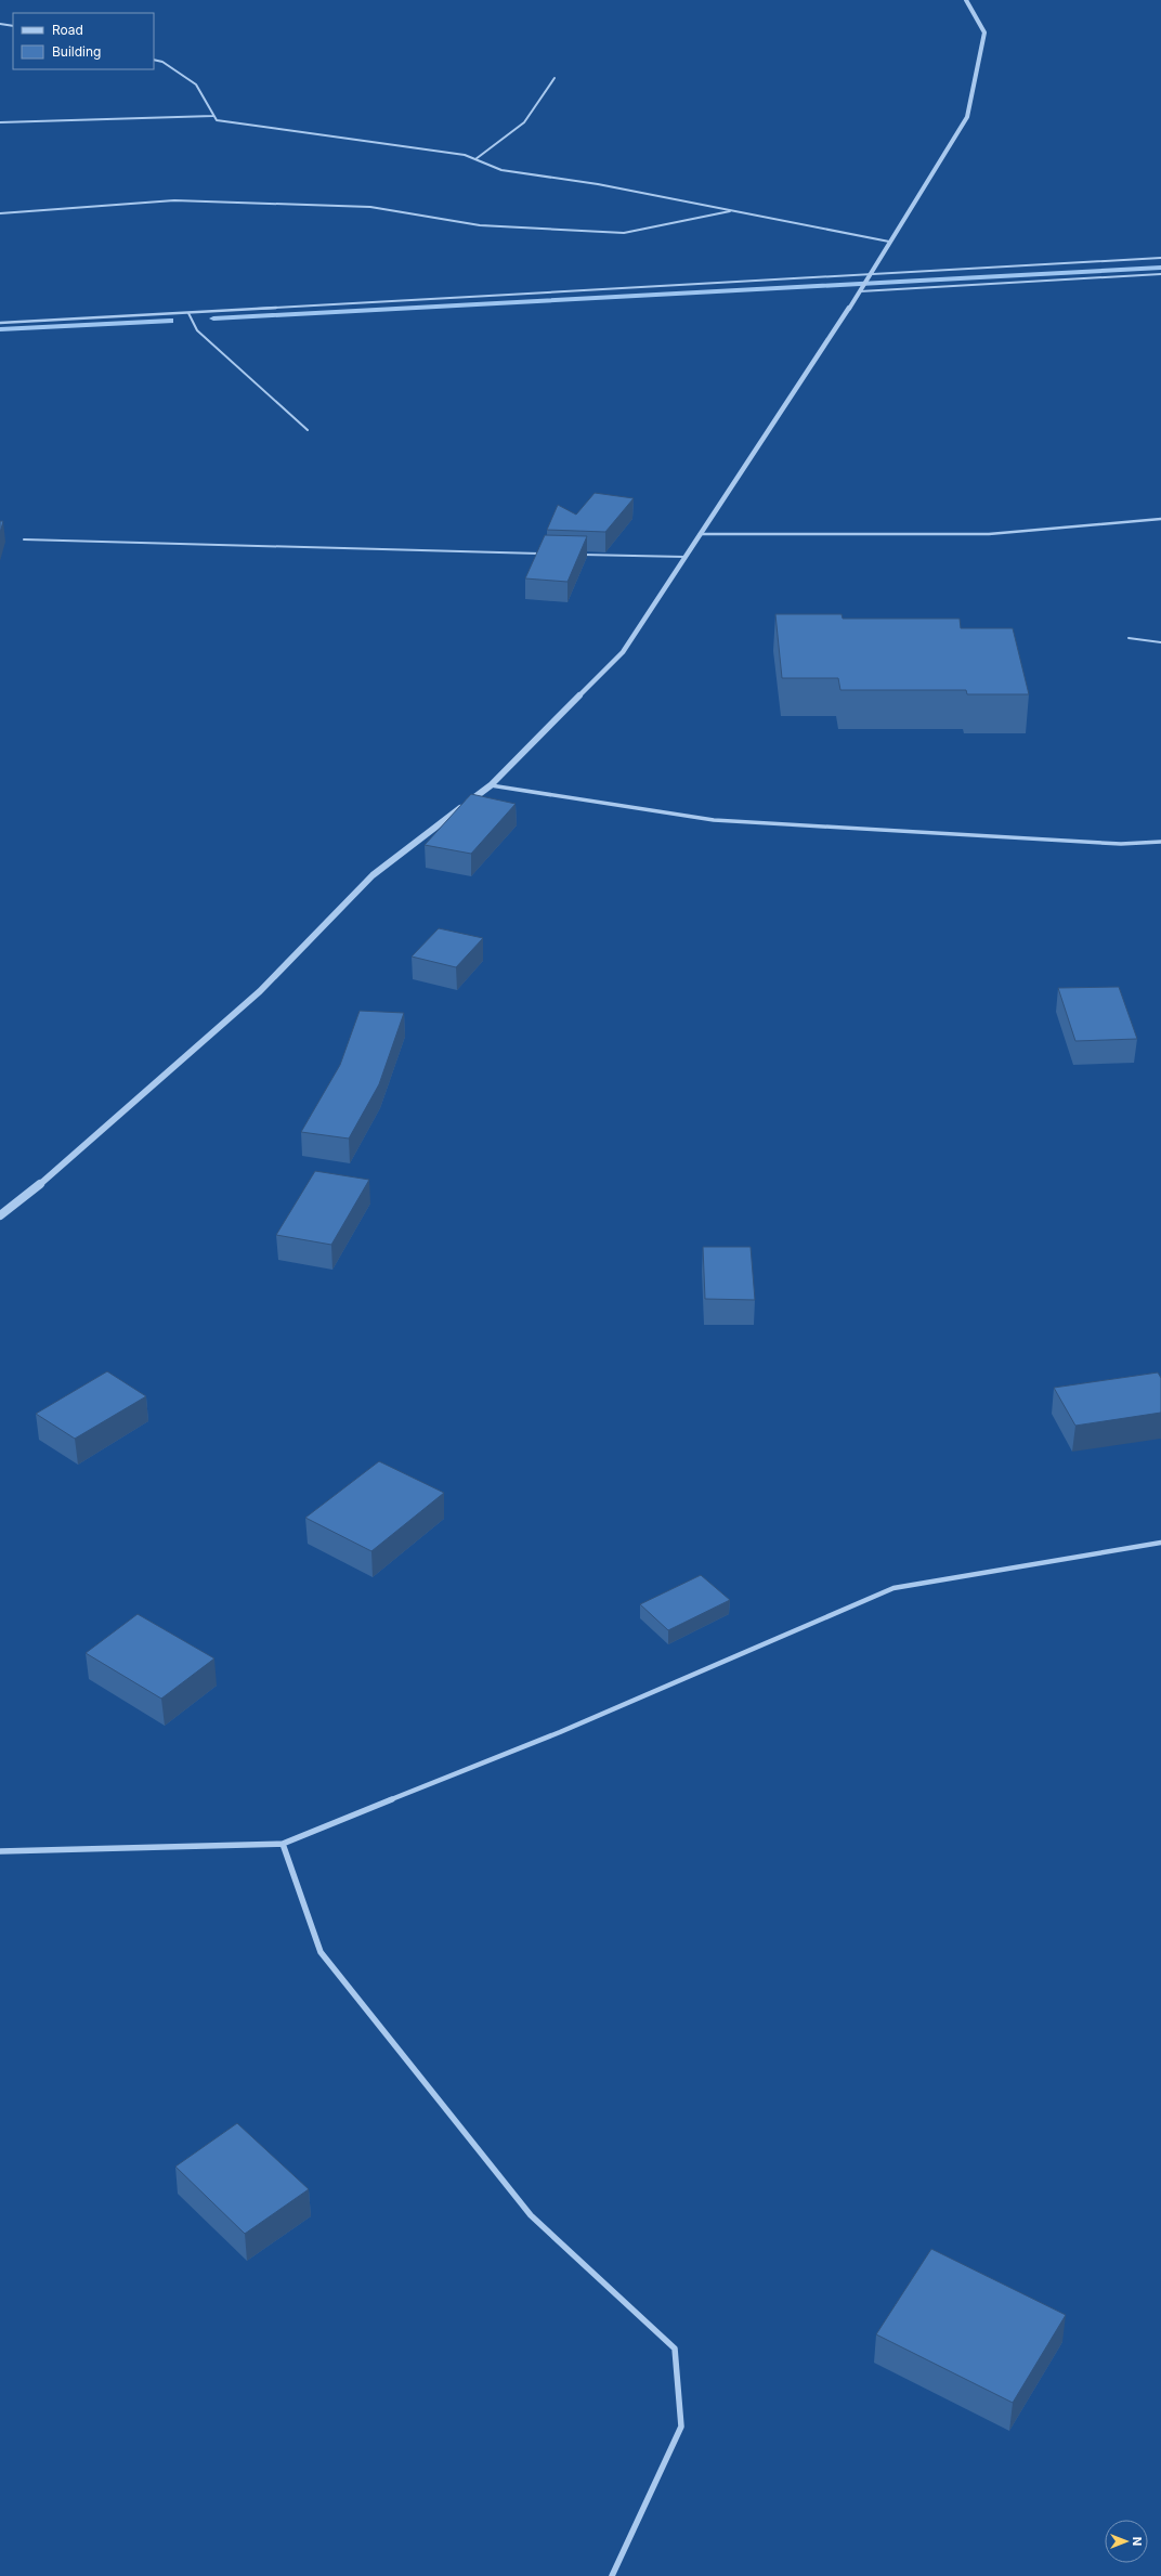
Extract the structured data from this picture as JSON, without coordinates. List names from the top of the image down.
{
  "legend": ["Road", "Building"],
  "north": "right"
}
